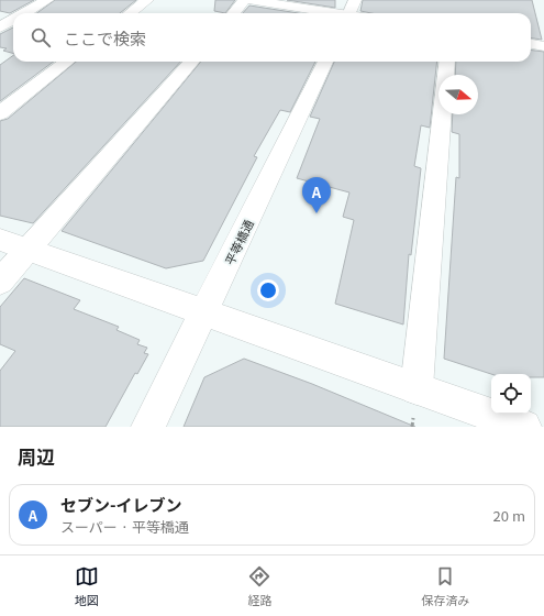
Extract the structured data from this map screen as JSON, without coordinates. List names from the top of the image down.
{
  "streets": {
    "street": ["平等橋通"]
  },
  "north": "right",
  "page": {
    "search": "ここで検索",
    "pins": "A",
    "heading": "周辺",
    "list": [
      {
        "mark": "A",
        "name": "セブン-イレブン",
        "note": "スーパー · 平等橋通",
        "value": "20 m"
      }
    ],
    "nav": ["地図", "経路", "保存済み"]
  }
}
